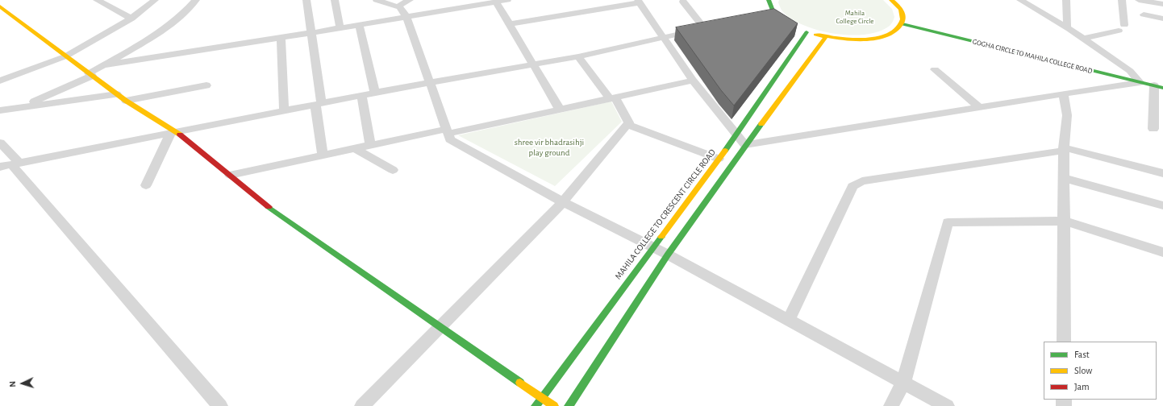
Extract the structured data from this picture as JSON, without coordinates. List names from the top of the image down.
{
  "streets": {
    "main road": ["GOGHA CIRCLE TO MAHILA COLLEGE ROAD", "MAHILA COLLEGE TO CRESCENT CIRCLE ROAD"]
  },
  "parks": ["Mahila College Circle", "shree vir bhadrasihji play ground"],
  "legend": ["Fast", "Slow", "Jam"],
  "north": "left"
}
